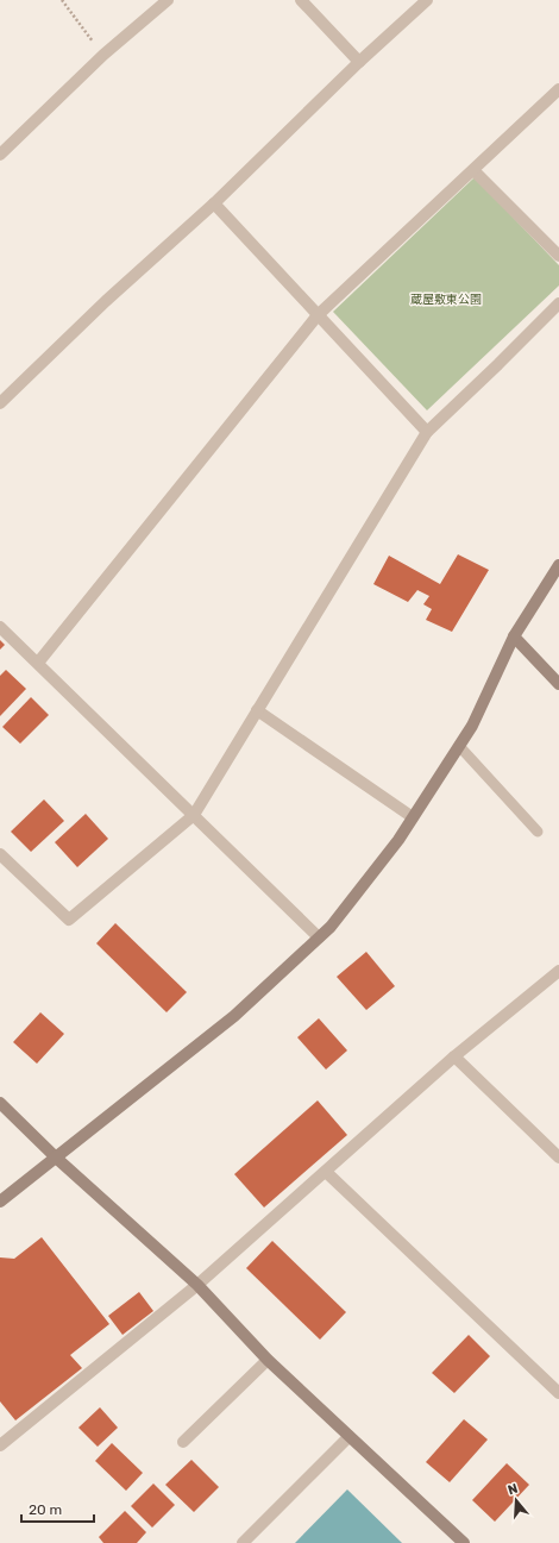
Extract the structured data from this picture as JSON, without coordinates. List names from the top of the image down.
{
  "parks": ["蔵屋敷東公園"],
  "scale_bar": "20 m",
  "north": "top"
}
